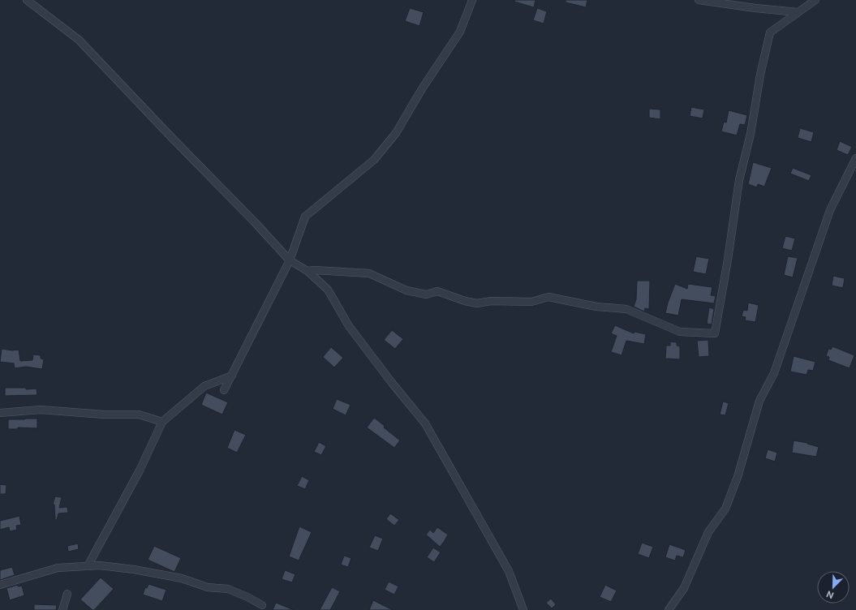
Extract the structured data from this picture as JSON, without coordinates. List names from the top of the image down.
{
  "north": "bottom left"
}
